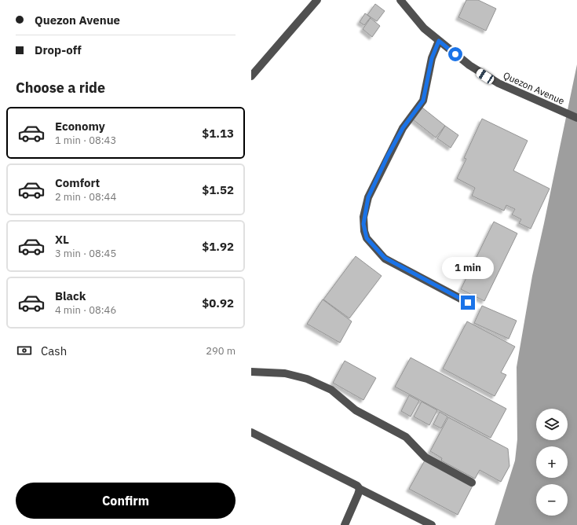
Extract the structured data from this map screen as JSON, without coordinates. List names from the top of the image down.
{
  "streets": {
    "street": ["Quezon Avenue"]
  },
  "page": {
    "banner": ["Quezon Avenue", "Drop-off"],
    "heading": "Choose a ride",
    "list": [
      {
        "name": "Economy",
        "note": "1 min · 08:43",
        "value": "$1.13"
      },
      {
        "name": "Comfort",
        "note": "2 min · 08:44",
        "value": "$1.52"
      },
      {
        "name": "XL",
        "note": "3 min · 08:45",
        "value": "$1.92"
      },
      {
        "name": "Black",
        "note": "4 min · 08:46",
        "value": "$0.92"
      }
    ],
    "bubble": "1 min",
    "pay": ["Cash", "290 m"],
    "map_buttons": ["+", "−"],
    "buttons": "Confirm"
  }
}
